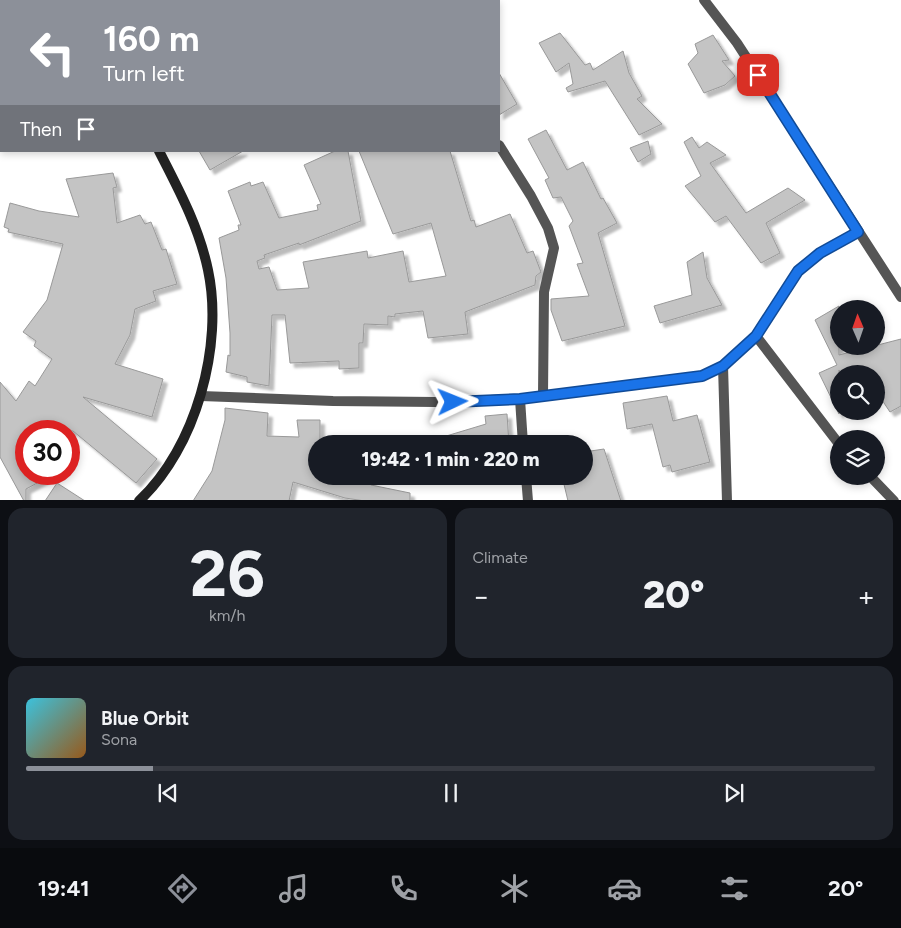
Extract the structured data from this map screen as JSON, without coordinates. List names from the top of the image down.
{
  "north": "top",
  "page": {
    "turn": ["160 m", "Turn left"],
    "then": "Then",
    "limit": "30",
    "trip": "19:42 · 1 min · 220 m",
    "tile": [
      ["26", "km/h"],
      "Climate"
    ],
    "heat": ["−", "20°", "+"],
    "song": ["Blue Orbit", "Sona"],
    "tabs": ["19:41", "20°"]
  }
}
